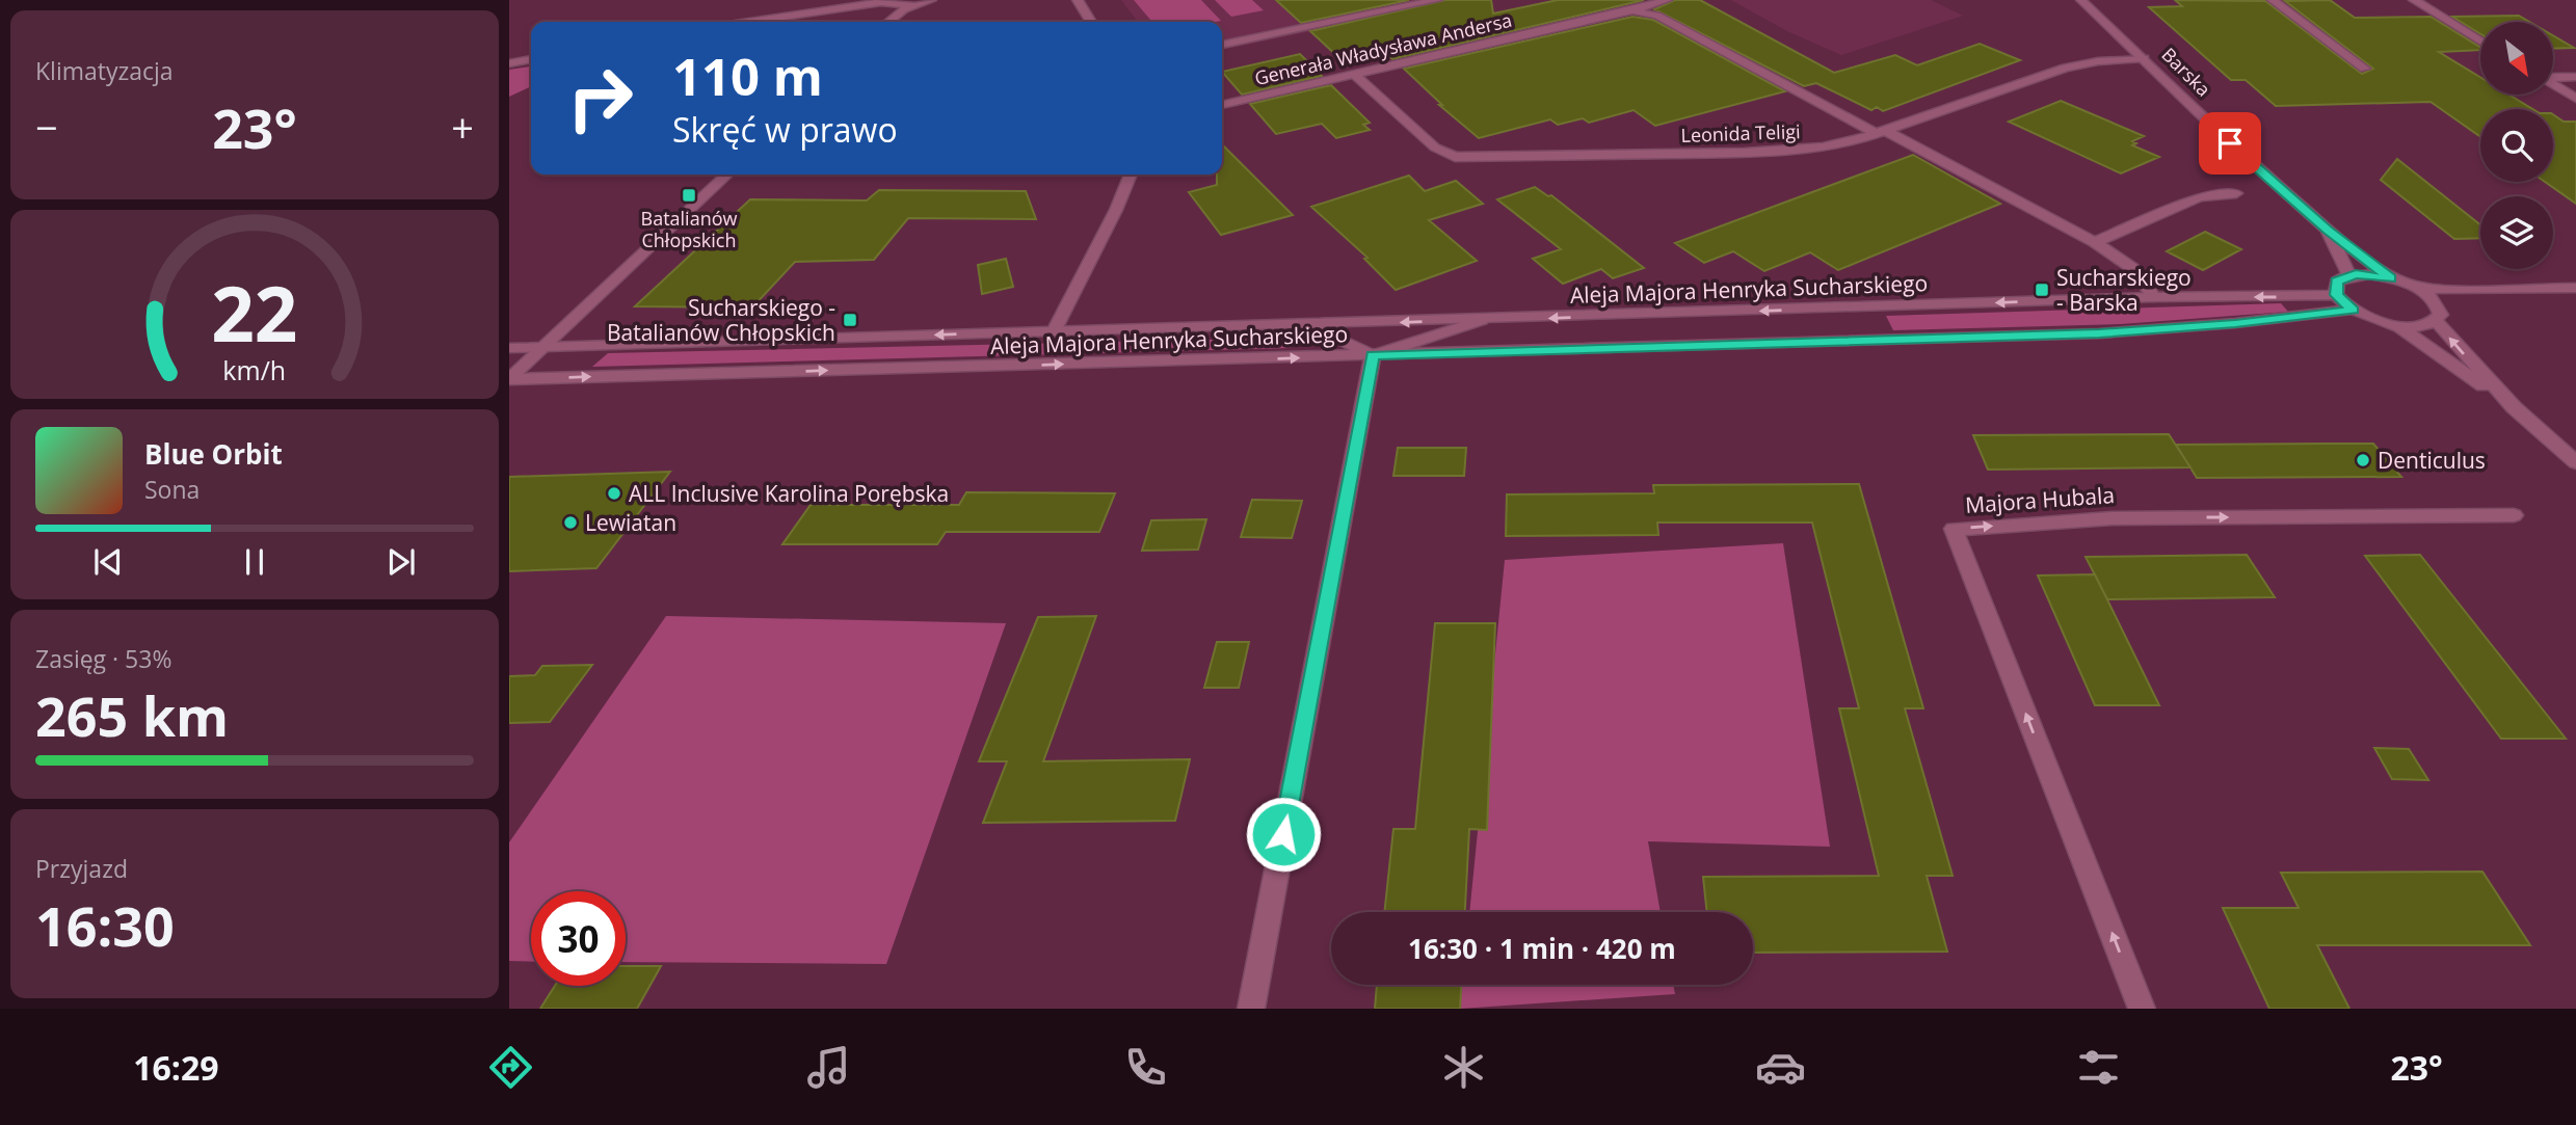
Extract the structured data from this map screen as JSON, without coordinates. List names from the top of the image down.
{
  "streets": {
    "street": [
      "Generała Władysława Andersa",
      "Barska",
      "Leonida Teligi",
      "Aleja Majora Henryka Sucharskiego",
      "Majora Hubala"
    ]
  },
  "crossings": [
    ["Generała Władysława Andersa", "Leonida Teligi"],
    ["Barska", "Leonida Teligi"]
  ],
  "places": {
    "transit": ["Batalianów Chłopskich", "Sucharskiego - Barska", "Sucharskiego - Batalianów Chłopskich"],
    "other": ["Denticulus", "ALL Inclusive Karolina Porębska", "Lewiatan"]
  },
  "north": "bottom right",
  "page": {
    "tile": [
      "Klimatyzacja",
      ["Zasięg · 53%", "265 km"],
      ["Przyjazd", "16:30"]
    ],
    "turn": ["110 m", "Skręć w prawo"],
    "heat": ["−", "23°", "+"],
    "song": ["Blue Orbit", "Sona"],
    "limit": "30",
    "trip": "16:30 · 1 min · 420 m",
    "tabs": ["16:29", "23°"],
    "gauge": ["22", "km/h"]
  }
}
